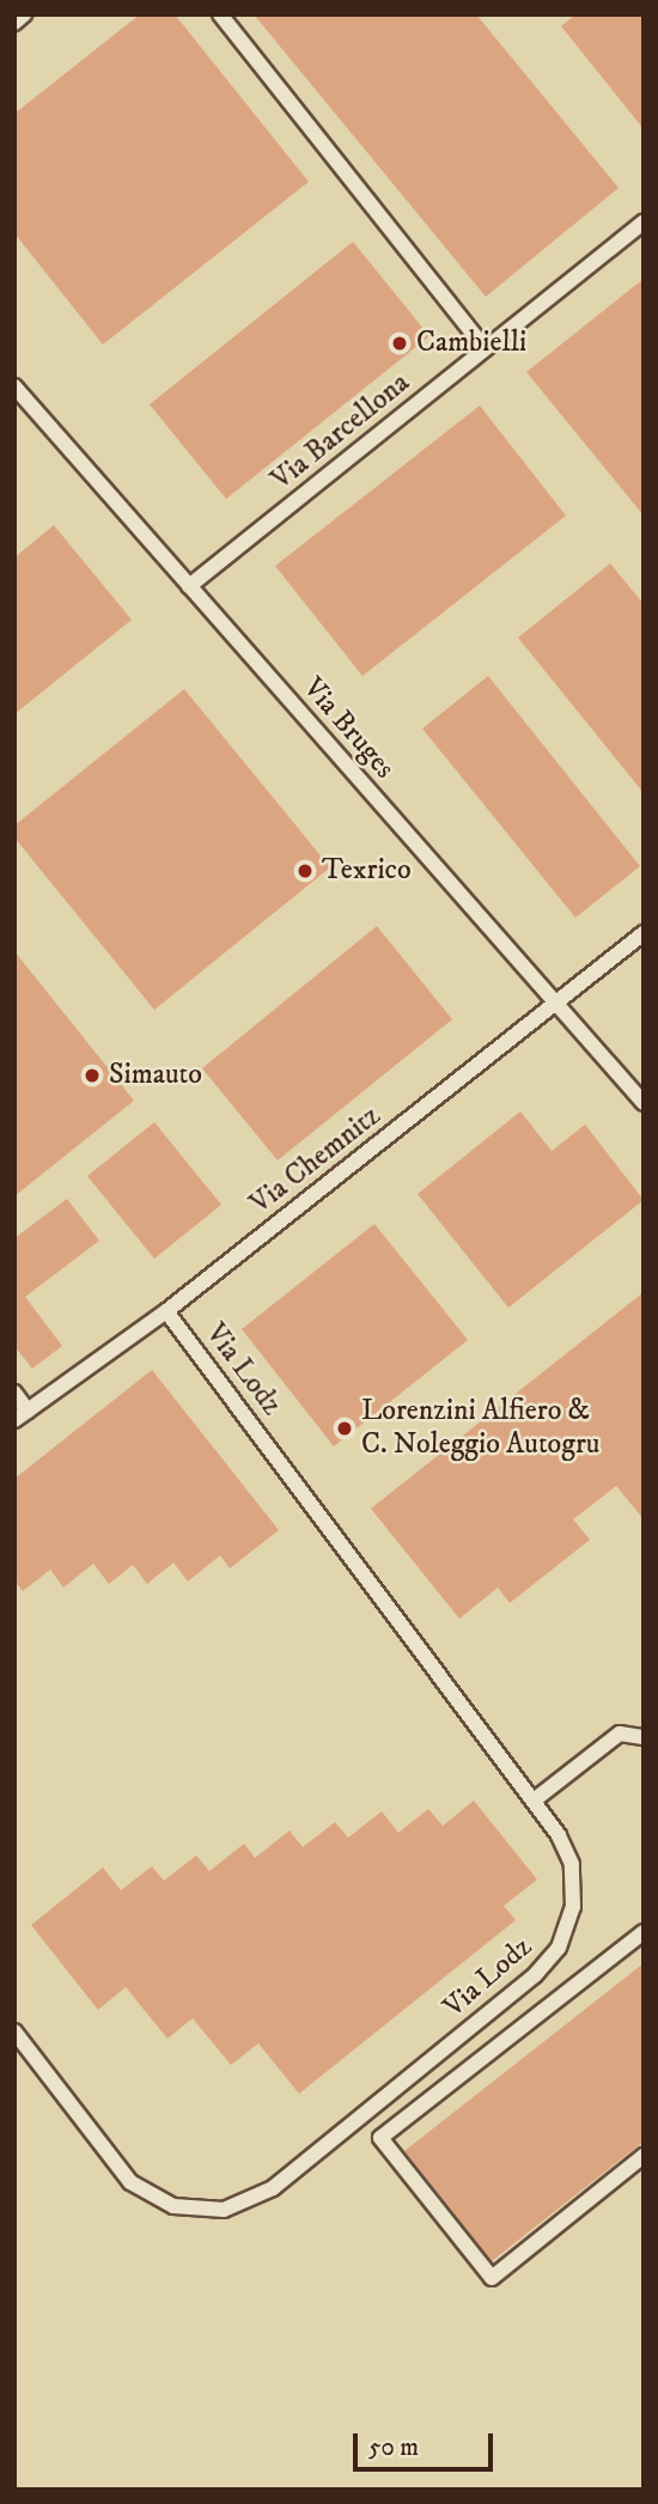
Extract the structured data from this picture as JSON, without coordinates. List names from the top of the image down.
{
  "streets": {
    "street": [
      "Via Barcellona",
      "Via Bruges",
      "Via Chemnitz",
      "Via Lodz"
    ]
  },
  "crossings": [
    ["Via Barcellona", "Via Bruges"],
    ["Via Bruges", "Via Chemnitz"],
    ["Via Chemnitz", "Via Lodz"]
  ],
  "places": [
    "Cambielli",
    "Texrico",
    "Simauto",
    "Lorenzini Alfiero & C. Noleggio Autogru"
  ],
  "scale_bar": "50 m"
}
